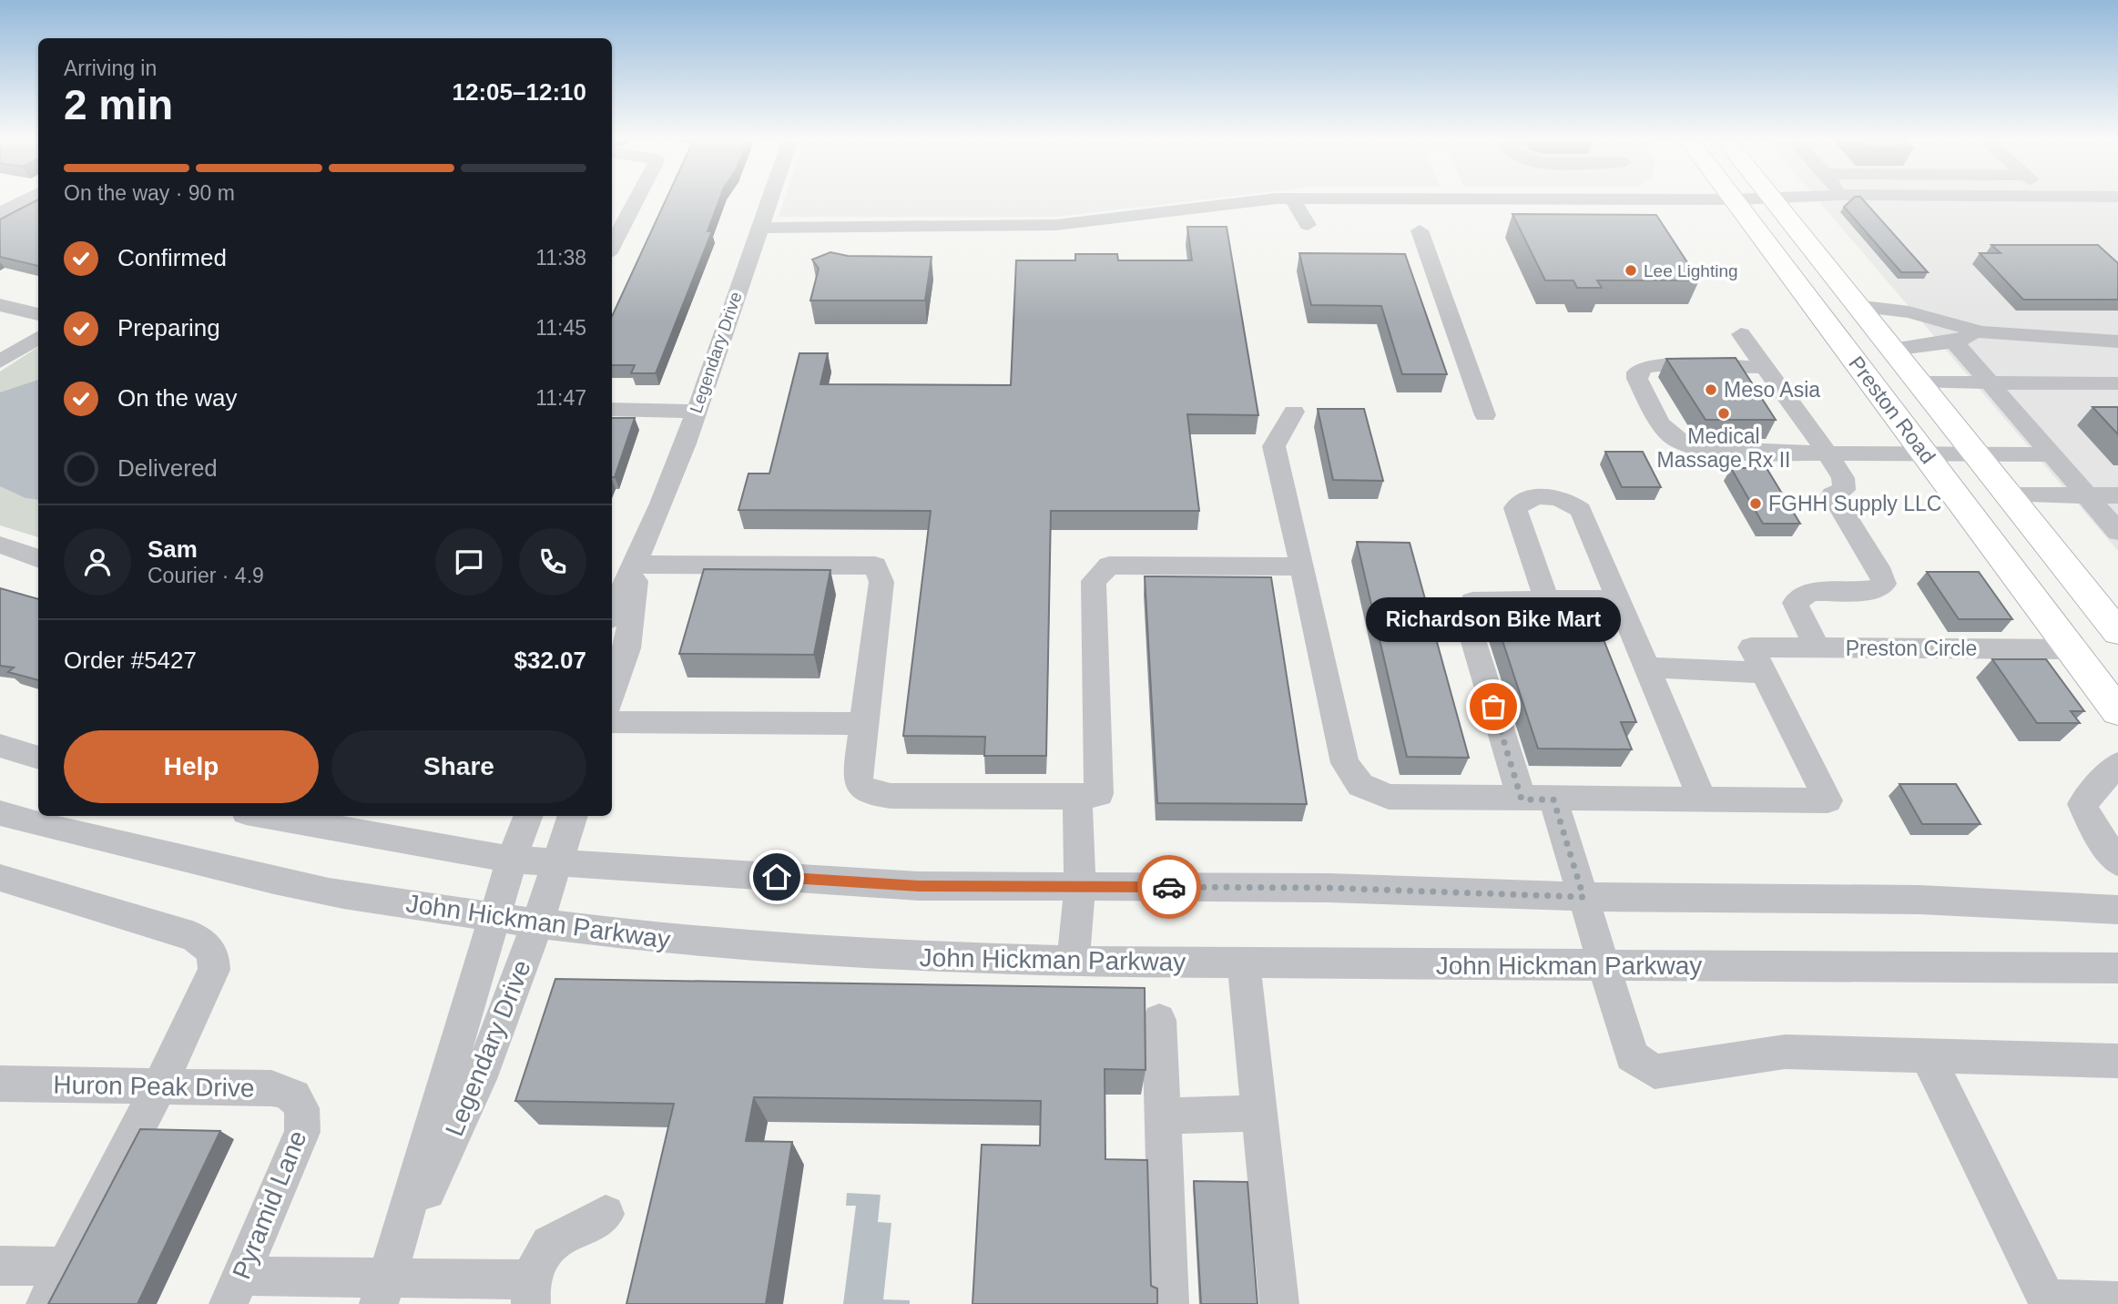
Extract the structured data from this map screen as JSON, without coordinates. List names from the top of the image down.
{
  "streets": {
    "main road": ["Preston Road"],
    "street": [
      "Legendary Drive",
      "Preston Circle",
      "John Hickman Parkway",
      "Huron Peak Drive",
      "Pyramid Lane"
    ]
  },
  "crossings": [
    ["Legendary Drive", "John Hickman Parkway"],
    ["Preston Road", "Preston Circle"],
    ["Huron Peak Drive", "Pyramid Lane"]
  ],
  "places": [
    "Lee Lighting",
    "Meso Asia",
    "Medical Massage Rx II",
    "FGHH Supply LLC",
    "Richardson Bike Mart"
  ],
  "page": {
    "heading": ["2 min", "Arriving in", "12:05–12:10"],
    "panel": [
      "Sam",
      "Courier · 4.9",
      "Order #5427",
      "$32.07"
    ],
    "bar": "On the way · 90 m",
    "list": [
      ["Confirmed", "11:38"],
      ["Preparing", "11:45"],
      ["On the way", "11:47"],
      "Delivered"
    ],
    "bubble": "Richardson Bike Mart",
    "buttons": ["Help", "Share"]
  }
}
